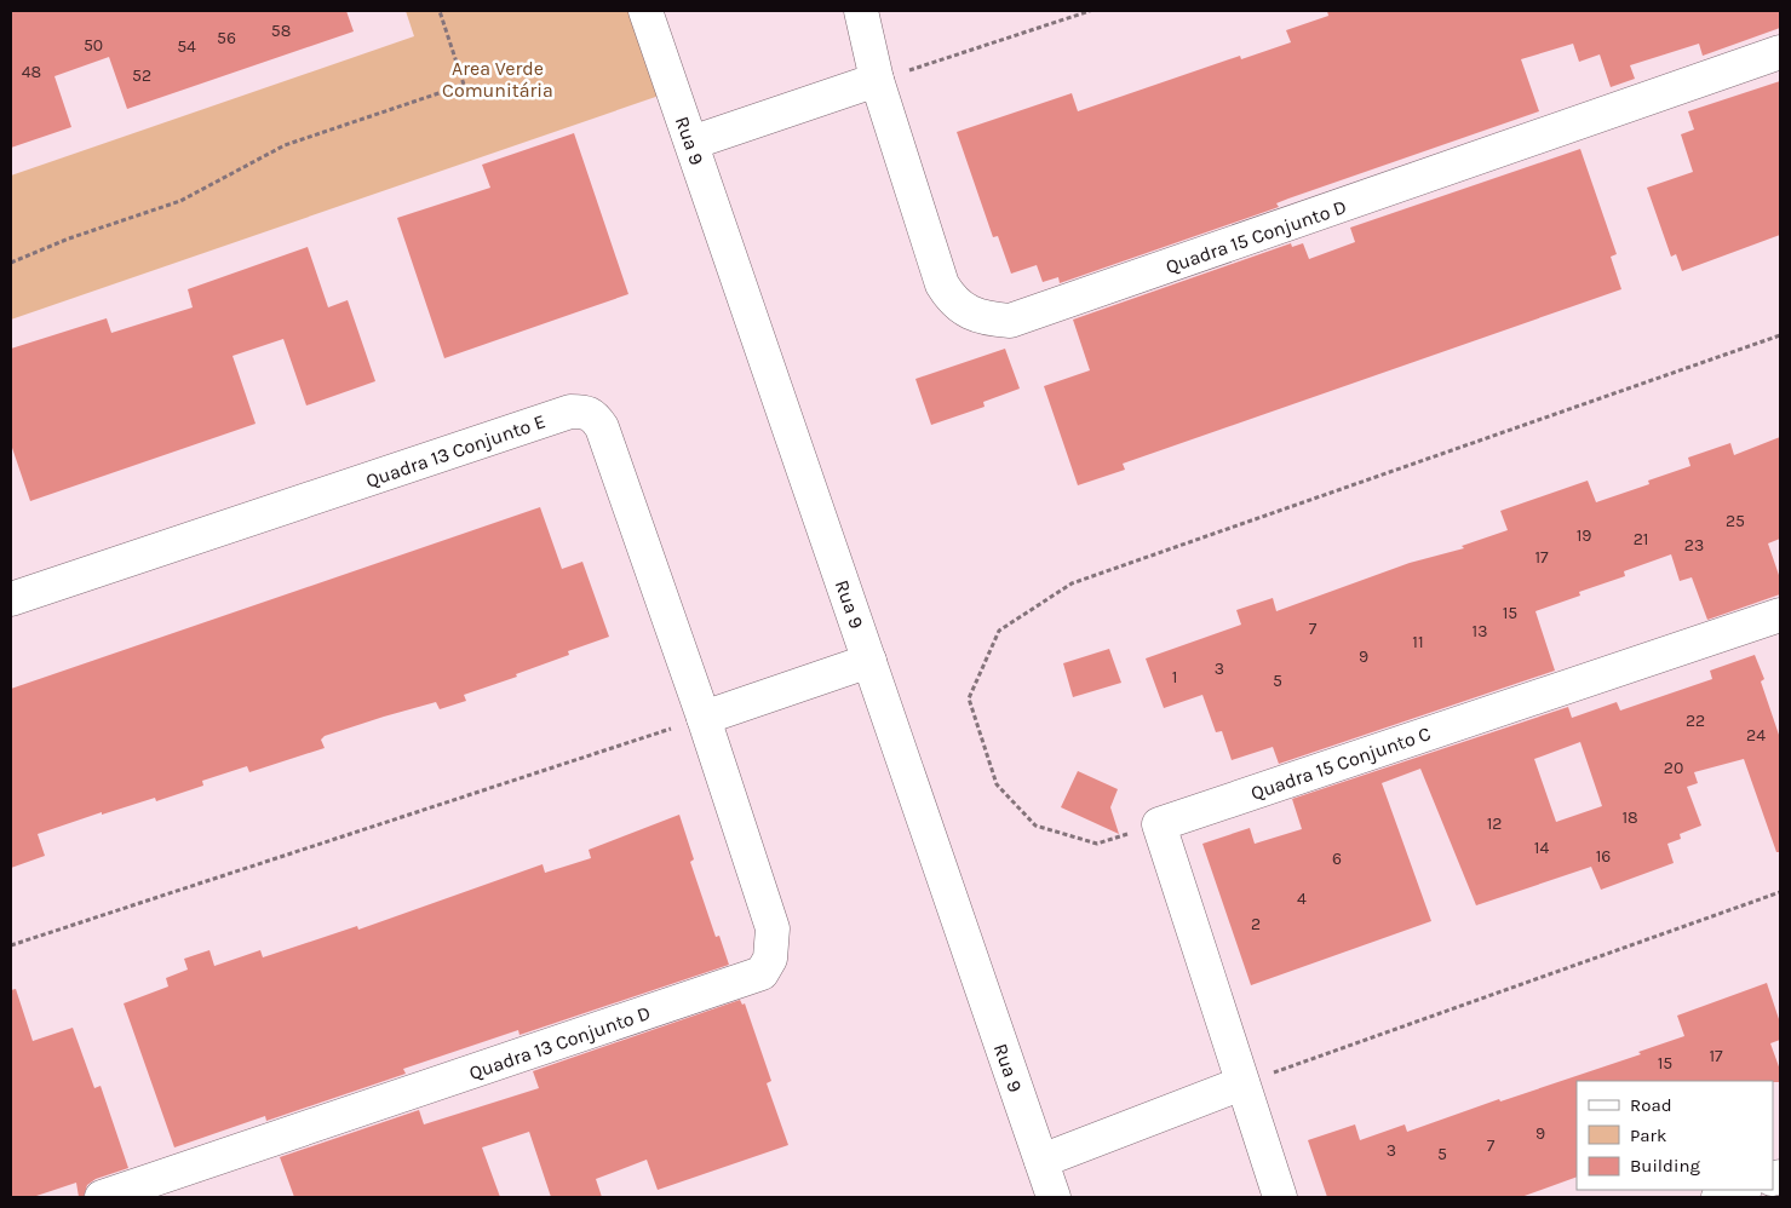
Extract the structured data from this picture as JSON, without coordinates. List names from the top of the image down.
{
  "streets": {
    "street": [
      "Rua 9",
      "Quadra 15 Conjunto D",
      "Quadra 13 Conjunto E",
      "Quadra 15 Conjunto C",
      "Quadra 13 Conjunto D"
    ]
  },
  "crossings": [
    ["Quadra 13 Conjunto E", "Quadra 13 Conjunto D"]
  ],
  "parks": ["Area Verde Comunitária"],
  "house_numbers": [
    "58",
    "56",
    "50",
    "54",
    "48",
    "52",
    "25",
    "19",
    "21",
    "23",
    "17",
    "15",
    "7",
    "13",
    "11",
    "9",
    "3",
    "1",
    "5",
    "22",
    "24",
    "20",
    "18",
    "12",
    "14",
    "16",
    "6",
    "4",
    "2",
    "17",
    "15",
    "9",
    "7",
    "3",
    "5"
  ],
  "legend": ["Road", "Park", "Building"]
}
